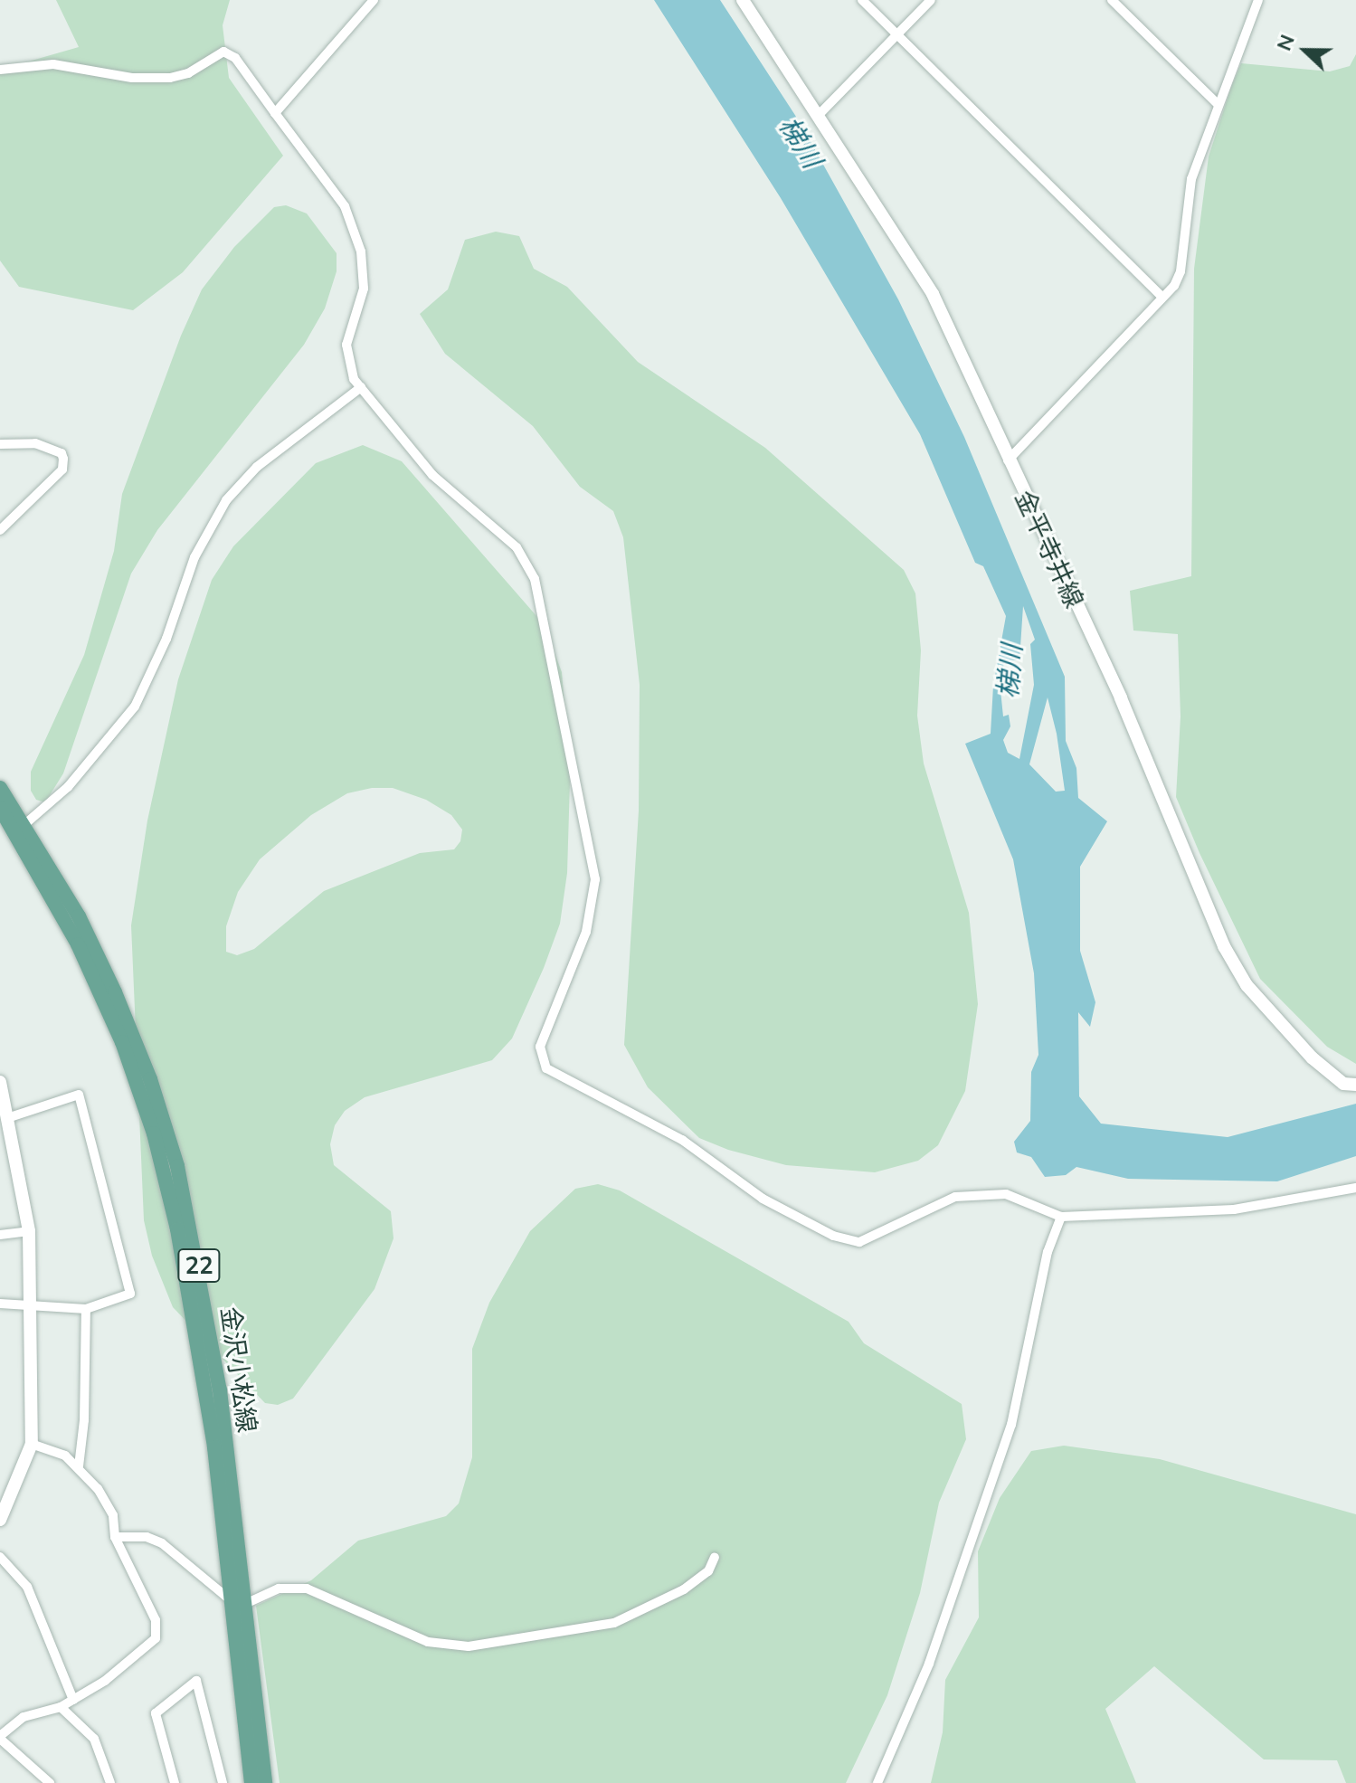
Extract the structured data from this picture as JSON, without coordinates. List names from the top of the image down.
{
  "streets": {
    "main road": ["金平寺井線", "22", "金沢小松線"]
  },
  "water": ["梯川"],
  "north": "left"
}
